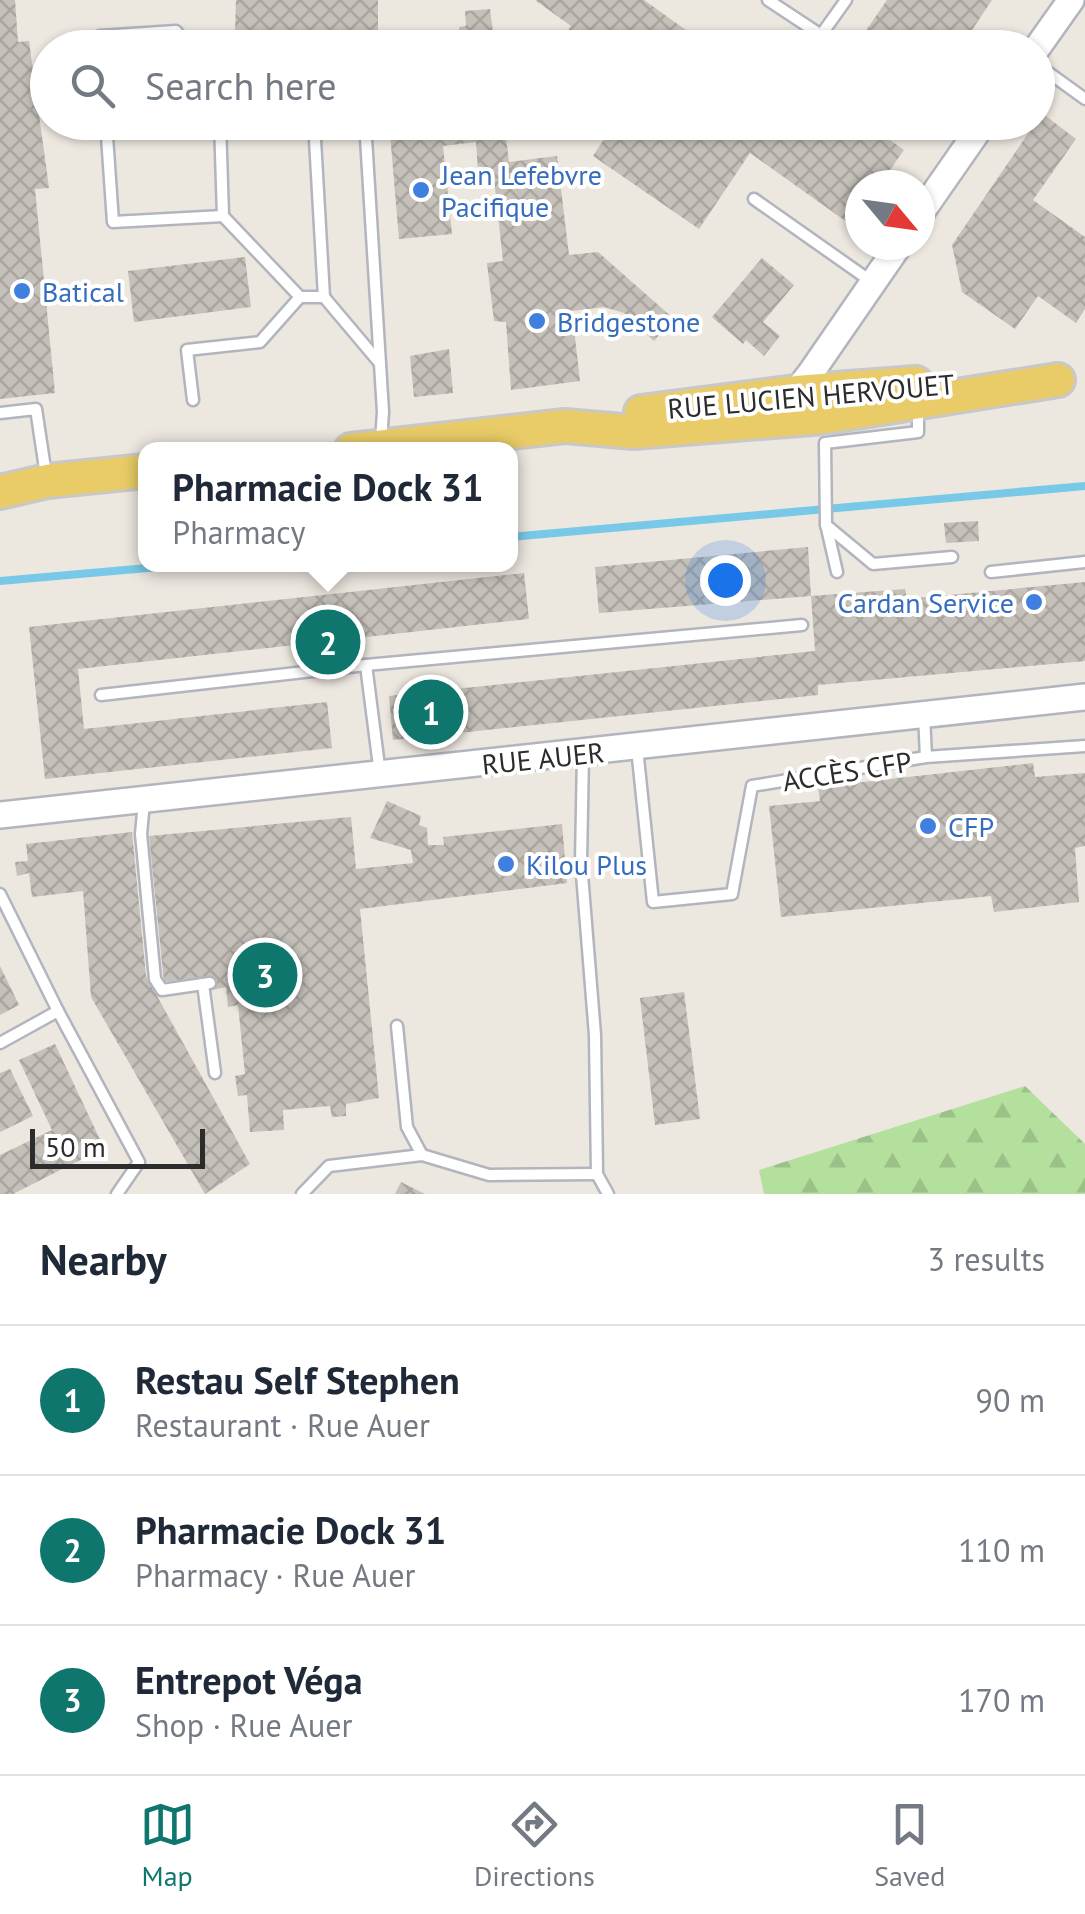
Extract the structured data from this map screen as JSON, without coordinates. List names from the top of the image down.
{
  "streets": {
    "main road": ["RUE LUCIEN HERVOUET"],
    "street": ["RUE AUER"],
    "lane": ["ACCÈS CFP"]
  },
  "crossings": [
    ["RUE AUER", "ACCÈS CFP"]
  ],
  "places": [
    "Jean Lefebvre Pacifique",
    "Batical",
    "Bridgestone",
    "Cardan Service",
    "CFP",
    "Kilou Plus"
  ],
  "scale_bar": "50 m",
  "north": "bottom right",
  "page": {
    "search": "Search here",
    "popup": ["Pharmacie Dock 31", "Pharmacy"],
    "pins": ["2", "1", "3"],
    "scale": "50 m",
    "heading": ["Nearby", "3 results"],
    "list": [
      {
        "mark": "1",
        "name": "Restau Self Stephen",
        "note": "Restaurant · Rue Auer",
        "value": "90 m"
      },
      {
        "mark": "2",
        "name": "Pharmacie Dock 31",
        "note": "Pharmacy · Rue Auer",
        "value": "110 m"
      },
      {
        "mark": "3",
        "name": "Entrepot Véga",
        "note": "Shop · Rue Auer",
        "value": "170 m"
      }
    ],
    "nav": ["Map", "Directions", "Saved"]
  }
}
